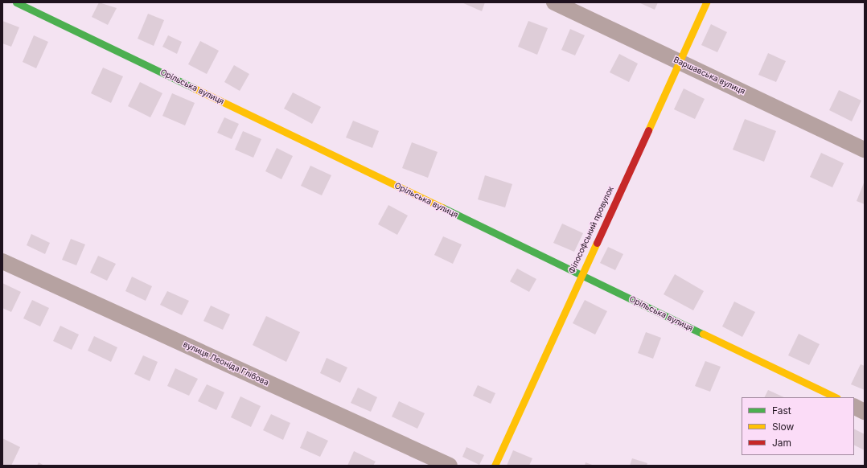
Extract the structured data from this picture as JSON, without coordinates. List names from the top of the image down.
{
  "streets": {
    "street": [
      "Варшавська вулиця",
      "Орільська вулиця",
      "Філософський провулок",
      "вулиця Леоніда Глібова"
    ]
  },
  "crossings": [
    ["Варшавська вулиця", "Філософський провулок"],
    ["Орільська вулиця", "Філософський провулок"]
  ],
  "legend": ["Fast", "Slow", "Jam"]
}
